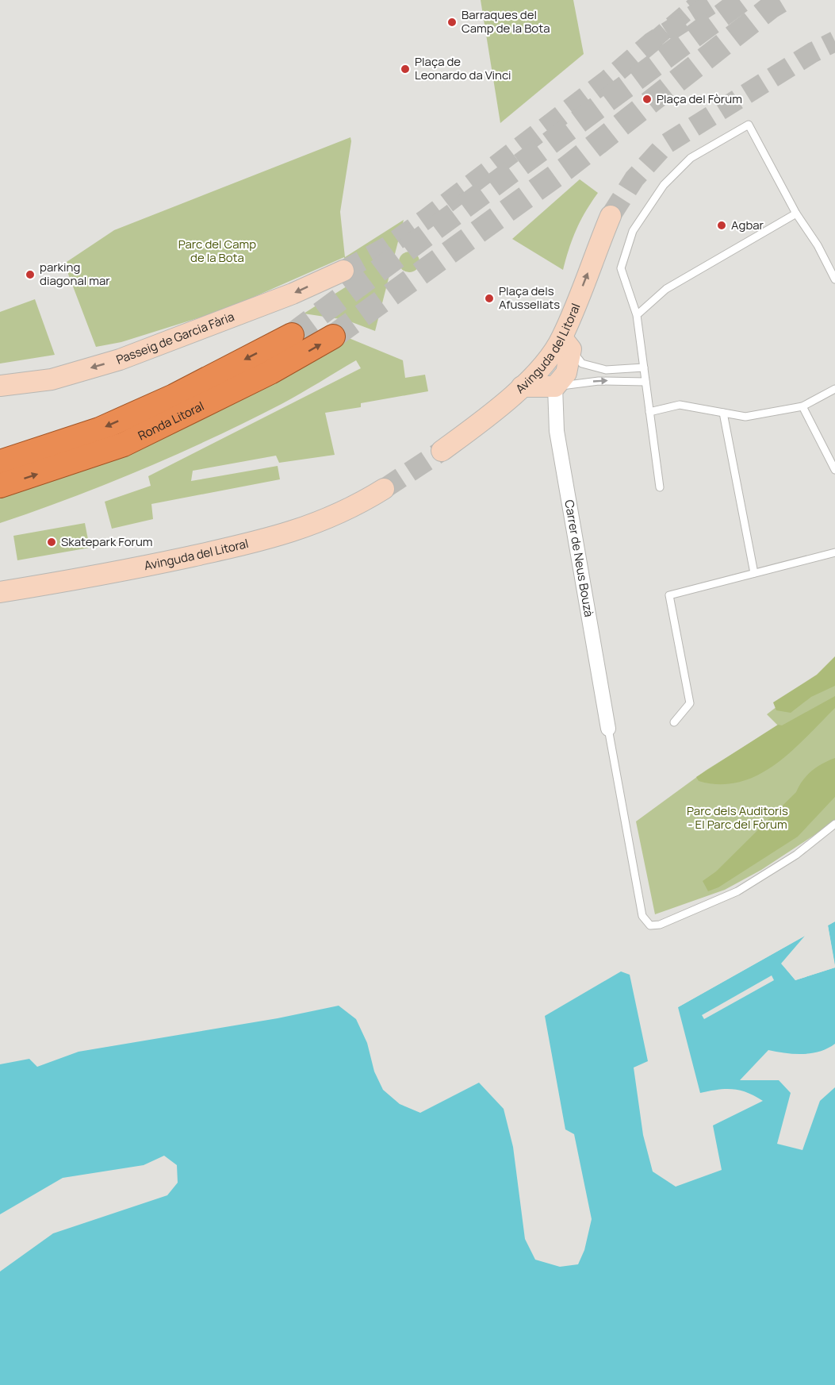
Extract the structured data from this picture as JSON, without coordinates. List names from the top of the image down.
{
  "streets": {
    "highway": ["Ronda Litoral"],
    "main road": ["Passeig de Garcia Fària", "Avinguda del Litoral"],
    "street": ["Carrer de Neus Bouzà"]
  },
  "one_way": ["Passeig de Garcia Fària"],
  "parks": ["Parc del Camp de la Bota", "Parc dels Auditoris - El Parc del Fòrum"],
  "places": [
    "Barraques del Camp de la Bota",
    "Plaça de Leonardo da Vinci",
    "Plaça del Fòrum",
    "Agbar",
    "parking diagonal mar",
    "Plaça dels Afussellats",
    "Skatepark Forum"
  ]
}
